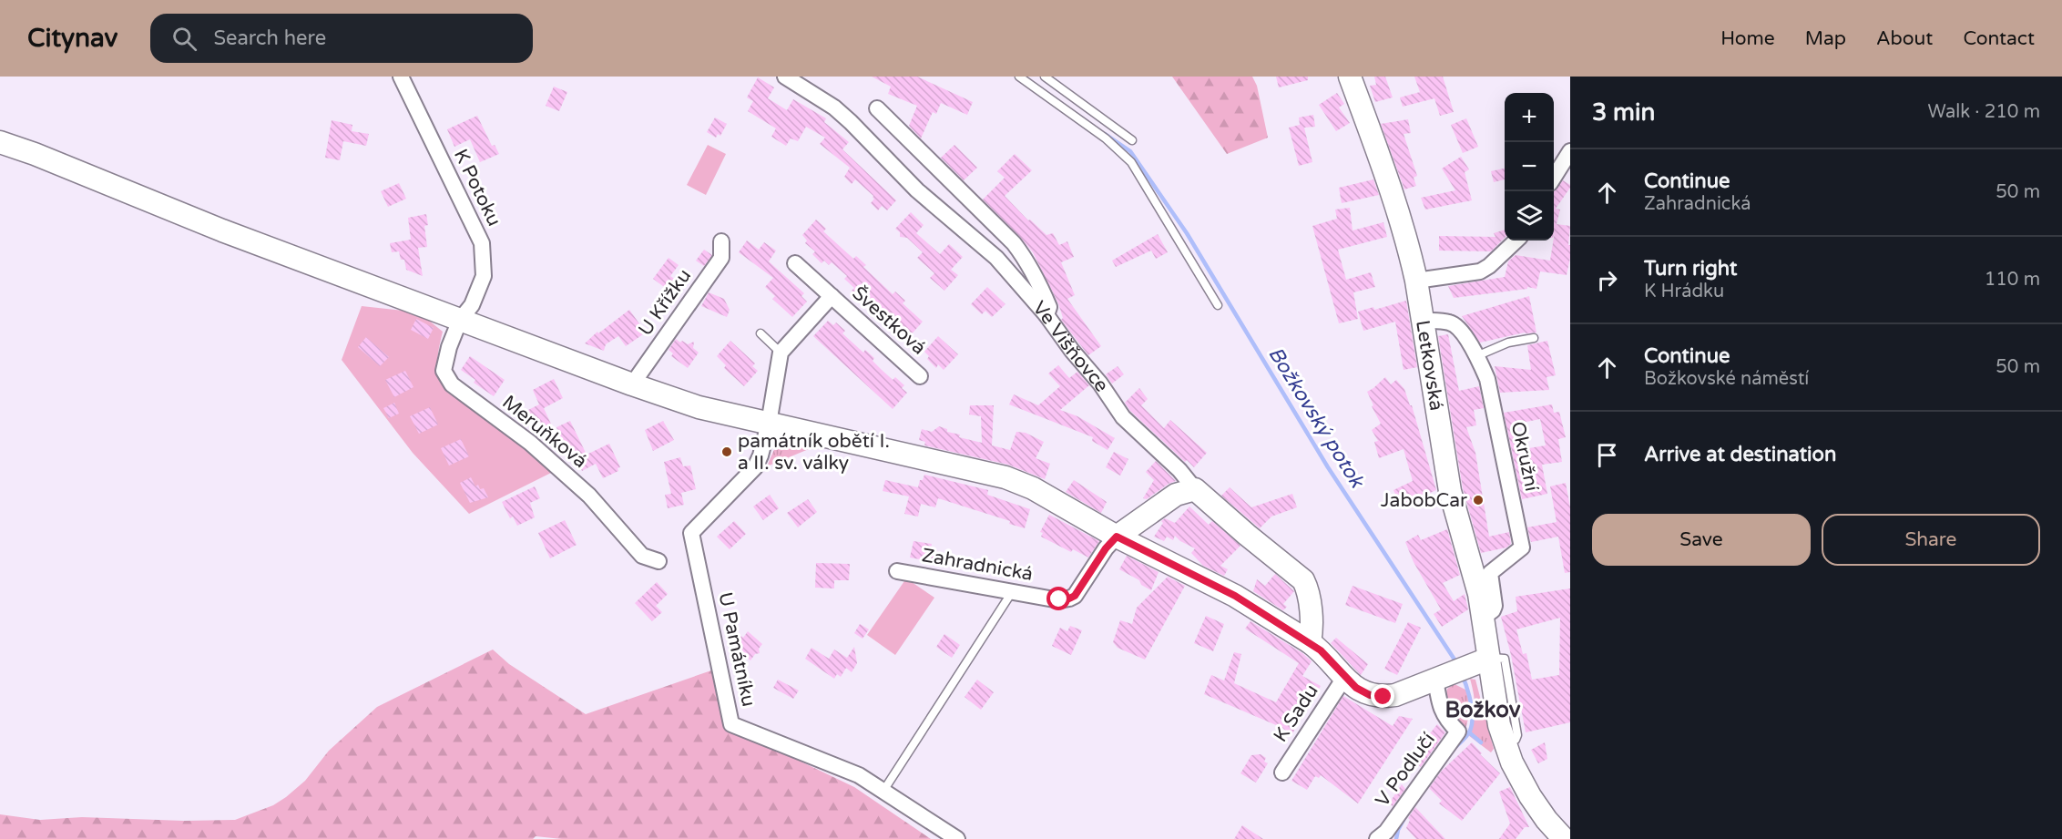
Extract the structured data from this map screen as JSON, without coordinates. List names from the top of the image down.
{
  "streets": {
    "street": [
      "K Potoku",
      "U Křížku",
      "Švestková",
      "Ve Višňovce",
      "Letkovská",
      "Meruňková",
      "Okružní",
      "Zahradnická",
      "U Památníku",
      "K Sadu",
      "V Podlučí"
    ]
  },
  "crossings": [
    ["K Potoku", "Meruňková"],
    ["Letkovská", "Okružní"]
  ],
  "districts": ["Božkov"],
  "water": ["Božkovský potok"],
  "places": ["památník obětí I. a II. sv. války", "JabobCar"],
  "page": {
    "header": "Citynav",
    "search": "Search here",
    "nav": [
      "Home",
      "Map",
      "About",
      "Contact"
    ],
    "heading": ["3 min", "Walk · 210 m"],
    "map_buttons": ["+", "−"],
    "list": [
      ["Continue", "Zahradnická", "50 m"],
      ["Turn right", "K Hrádku", "110 m"],
      ["Continue", "Božkovské náměstí", "50 m"],
      "Arrive at destination"
    ],
    "buttons": ["Save", "Share"]
  }
}
